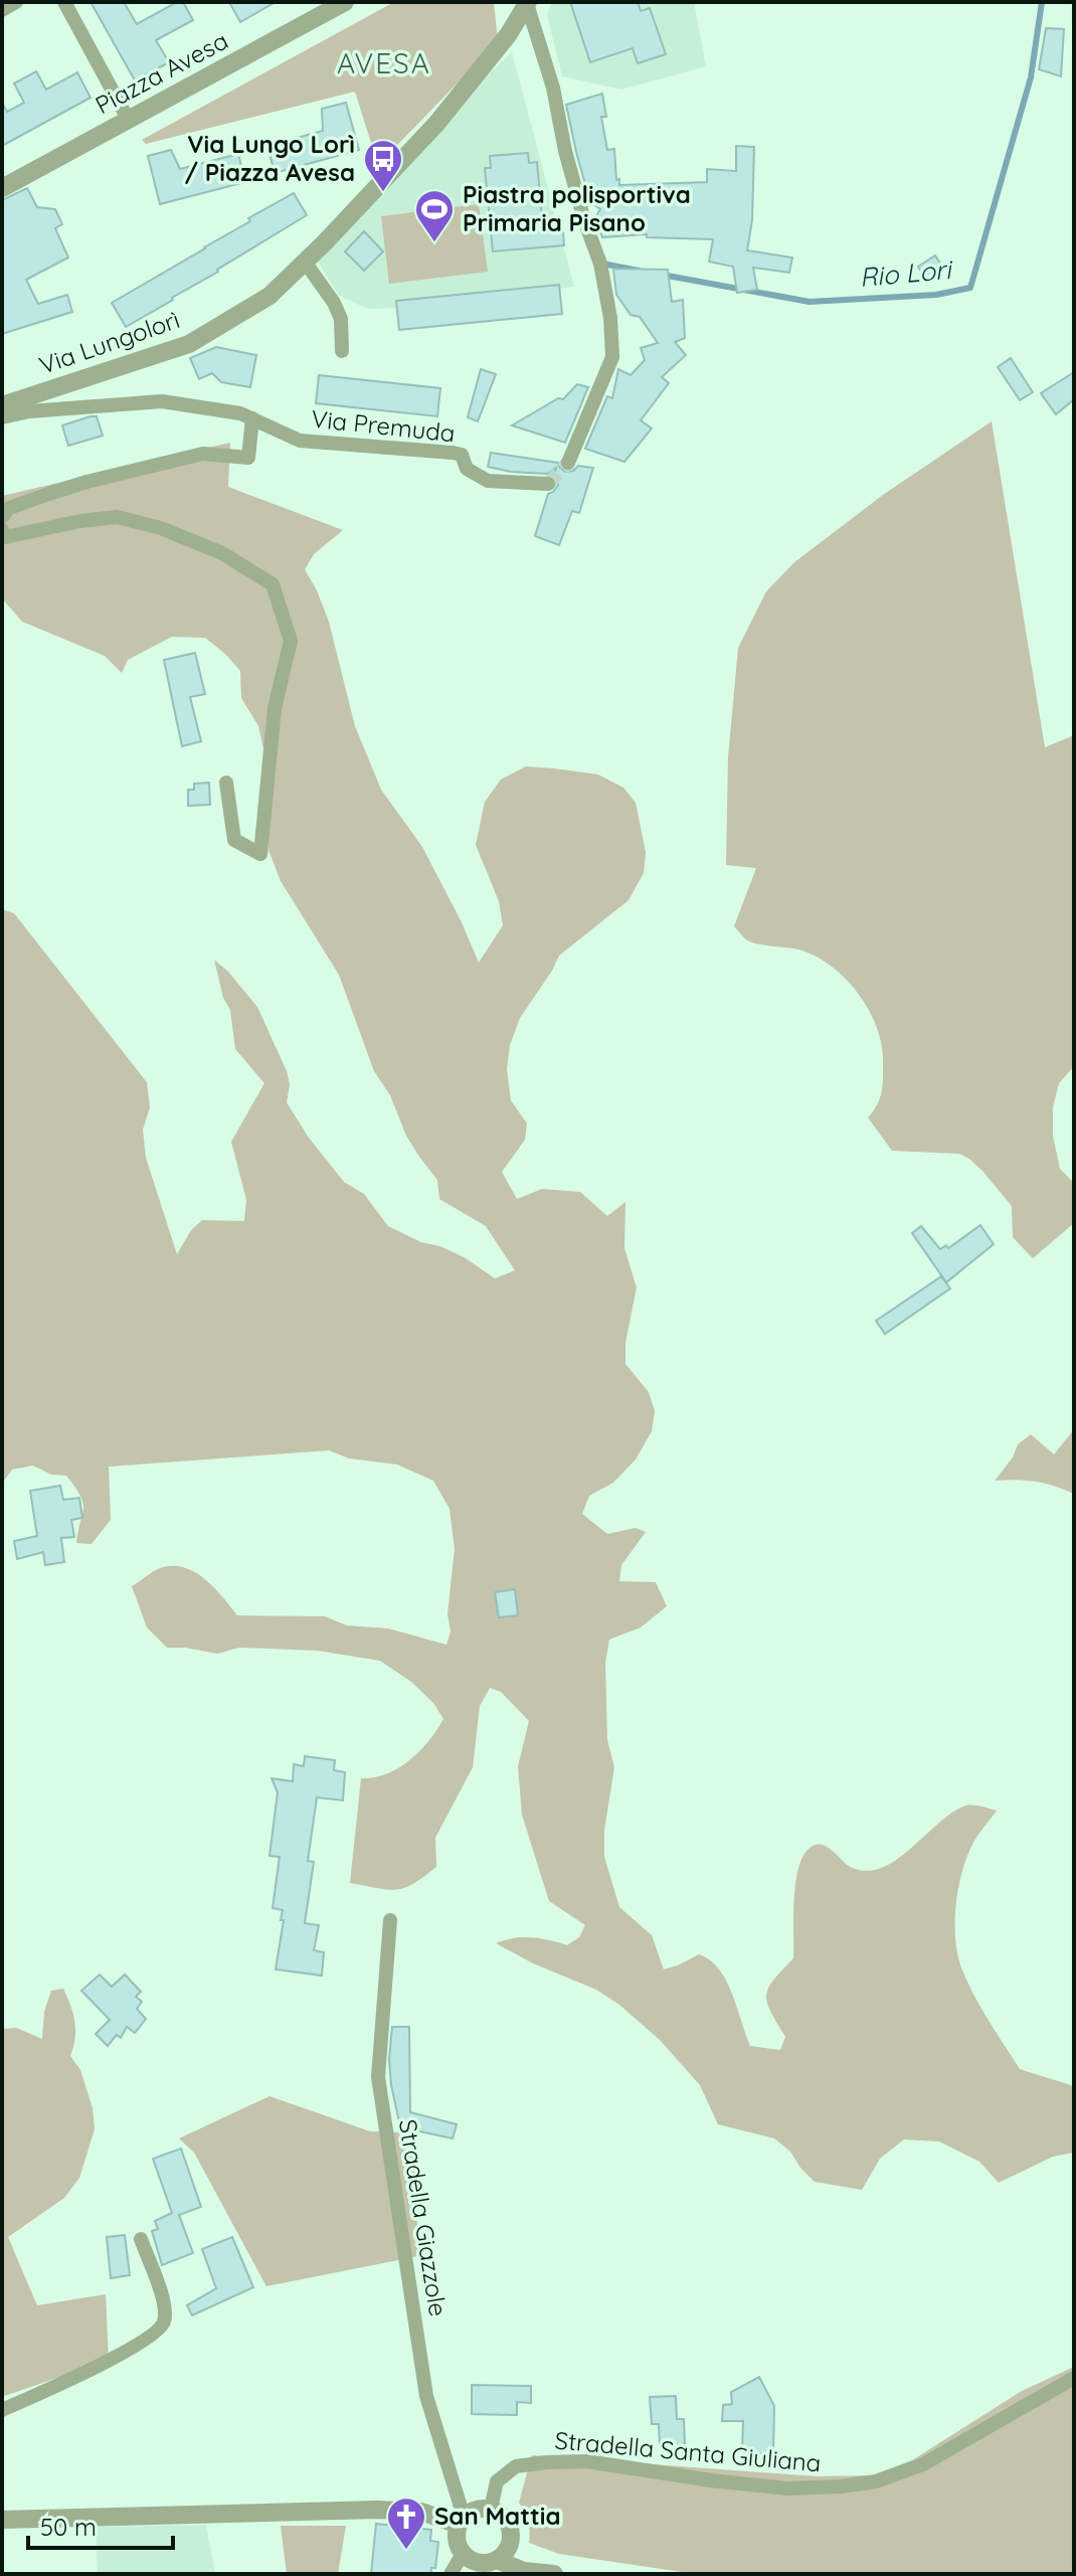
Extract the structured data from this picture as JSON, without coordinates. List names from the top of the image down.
{
  "streets": {
    "street": [
      "Piazza Avesa",
      "Via Lungolorì",
      "Via Premuda",
      "Stradella Giazzole",
      "Stradella Santa Giuliana"
    ]
  },
  "crossings": [
    ["Via Lungolorì", "Via Premuda"],
    ["Stradella Giazzole", "Stradella Santa Giuliana"]
  ],
  "districts": ["AVESA"],
  "water": ["Rio Lori"],
  "places": {
    "bus stop": ["Via Lungo Lorì / Piazza Avesa"],
    "sports": ["Piastra polisportiva Primaria Pisano"],
    "church": ["San Mattia"]
  },
  "scale_bar": "50 m"
}
